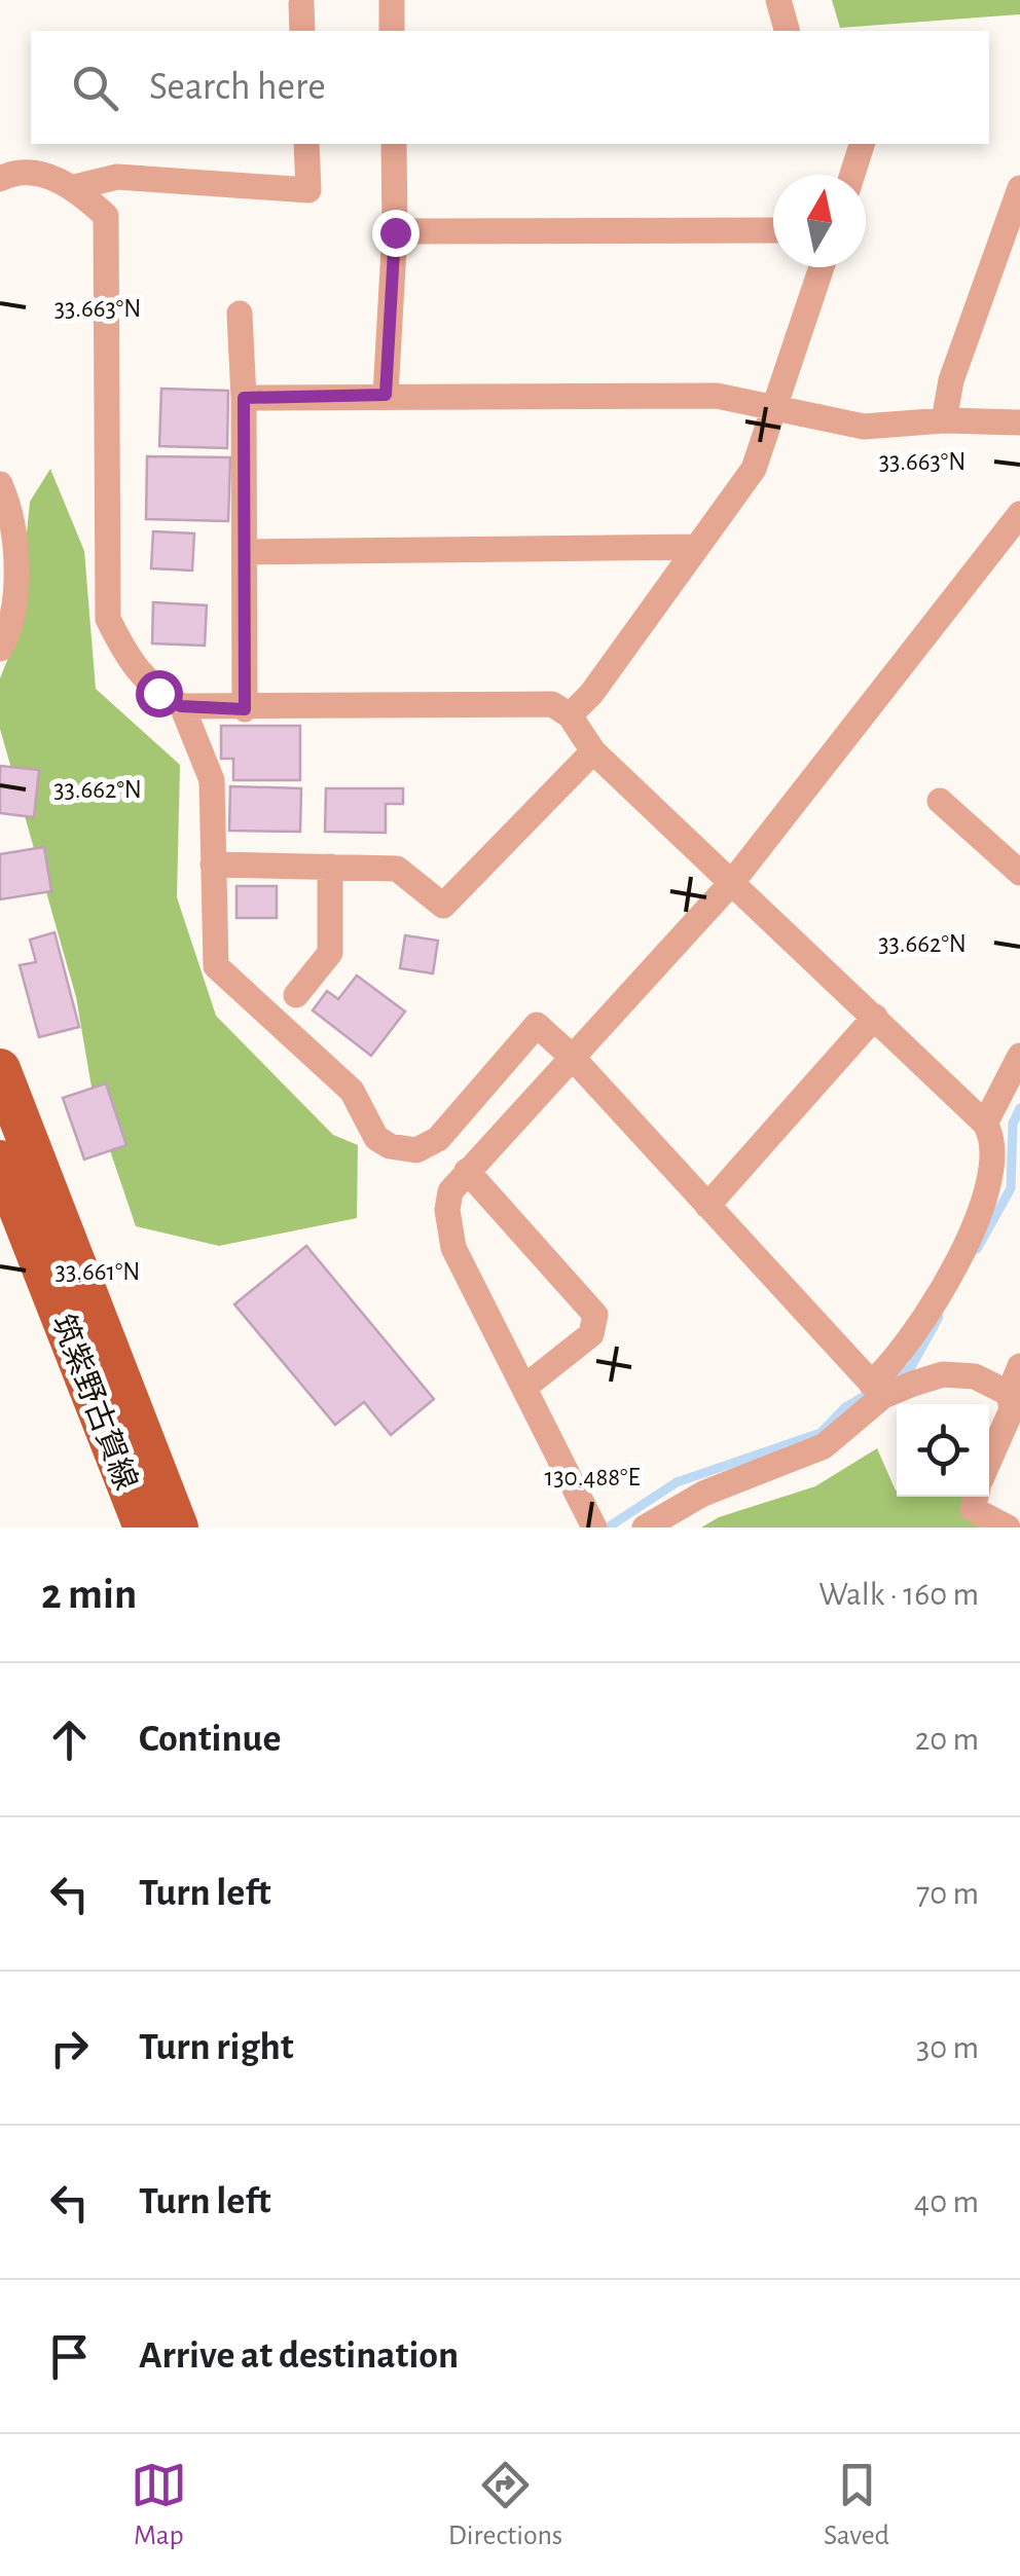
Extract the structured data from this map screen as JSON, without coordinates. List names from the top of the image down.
{
  "streets": {
    "main road": ["筑紫野古賀線"]
  },
  "north": "top",
  "page": {
    "search": "Search here",
    "heading": ["2 min", "Walk · 160 m"],
    "list": [
      ["Continue", "20 m"],
      ["Turn left", "70 m"],
      ["Turn right", "30 m"],
      ["Turn left", "40 m"],
      "Arrive at destination"
    ],
    "nav": ["Map", "Directions", "Saved"]
  },
  "coordinates": [
    "33.663°N",
    "33.662°N",
    "33.661°N",
    "130.488°E"
  ]
}
